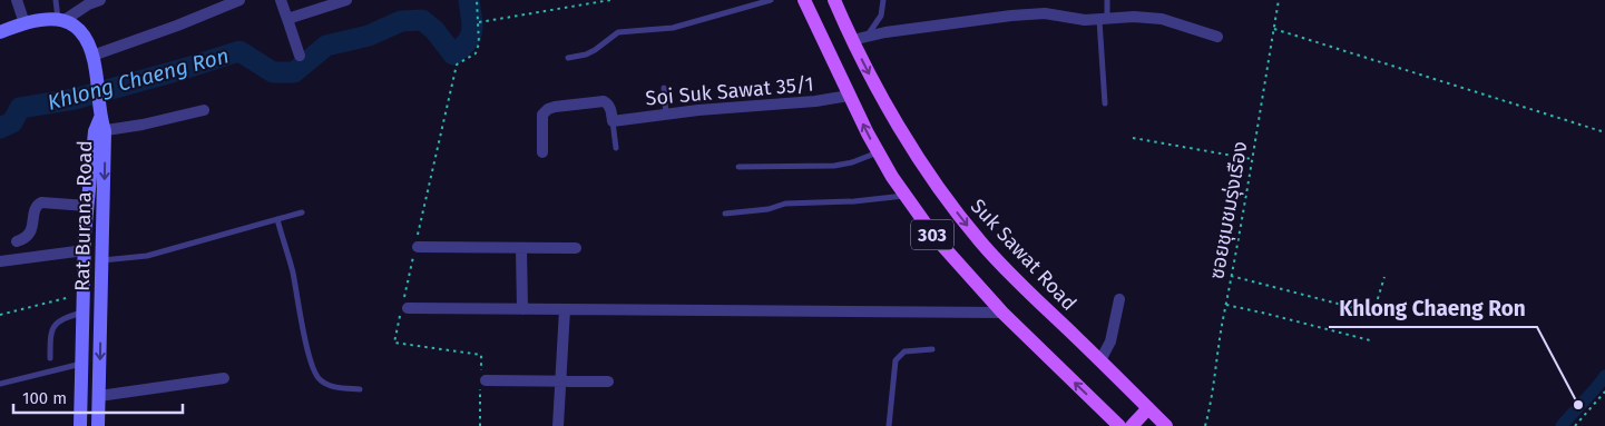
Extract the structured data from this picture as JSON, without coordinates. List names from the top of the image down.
{
  "streets": {
    "main road": ["Rat Burana Road", "303", "Suk Sawat Road"],
    "street": ["Soi Suk Sawat 35/1"],
    "path": ["ซอยชุมชมรุ่งเรือง"]
  },
  "crossings": [
    ["Soi Suk Sawat 35/1", "303"]
  ],
  "water": ["Khlong Chaeng Ron"],
  "places": ["Khlong Chaeng Ron"],
  "scale_bar": "100 m"
}
